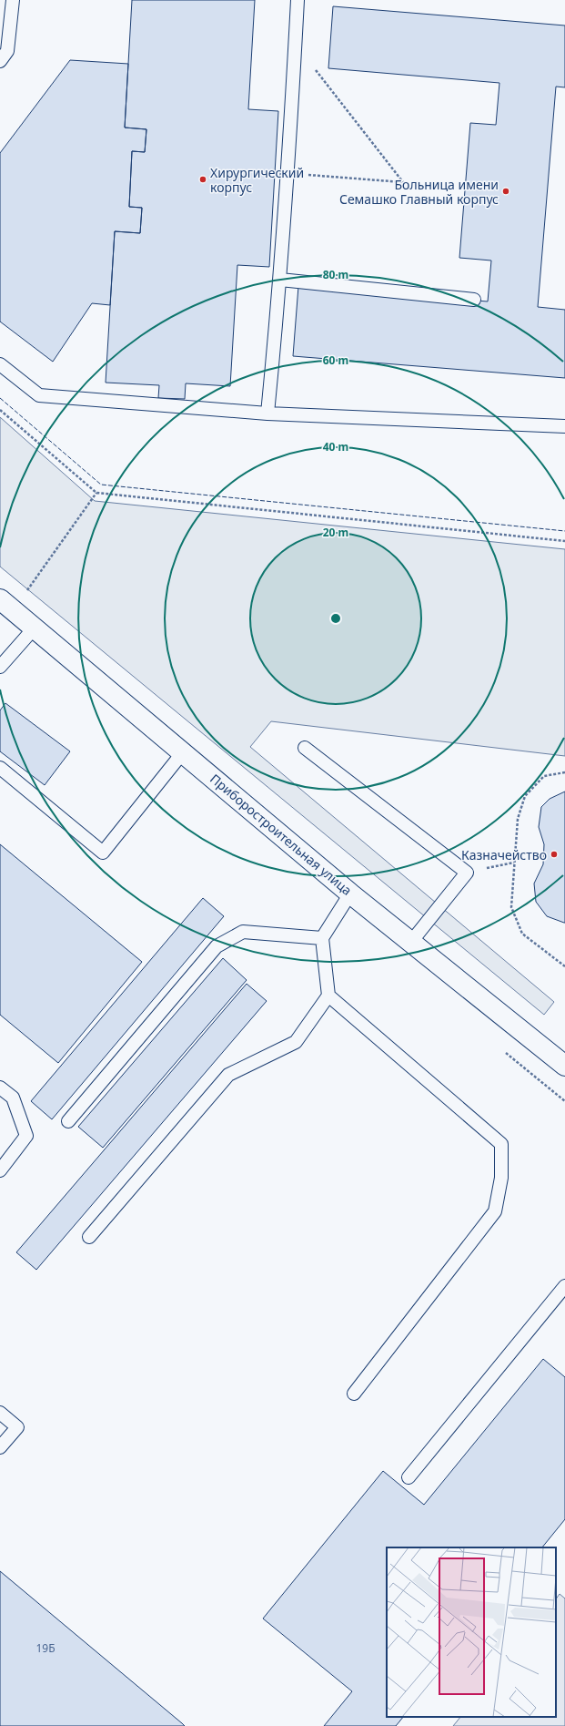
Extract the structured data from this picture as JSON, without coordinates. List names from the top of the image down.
{
  "streets": {
    "street": ["Приборостроительная улица"]
  },
  "places": ["Хирургический корпус", "Больница имени Семашко Главный корпус", "Казначейство"],
  "house_numbers": ["19Б"],
  "rings": [
    "80 m",
    "60 m",
    "40 m",
    "20 m"
  ]
}
